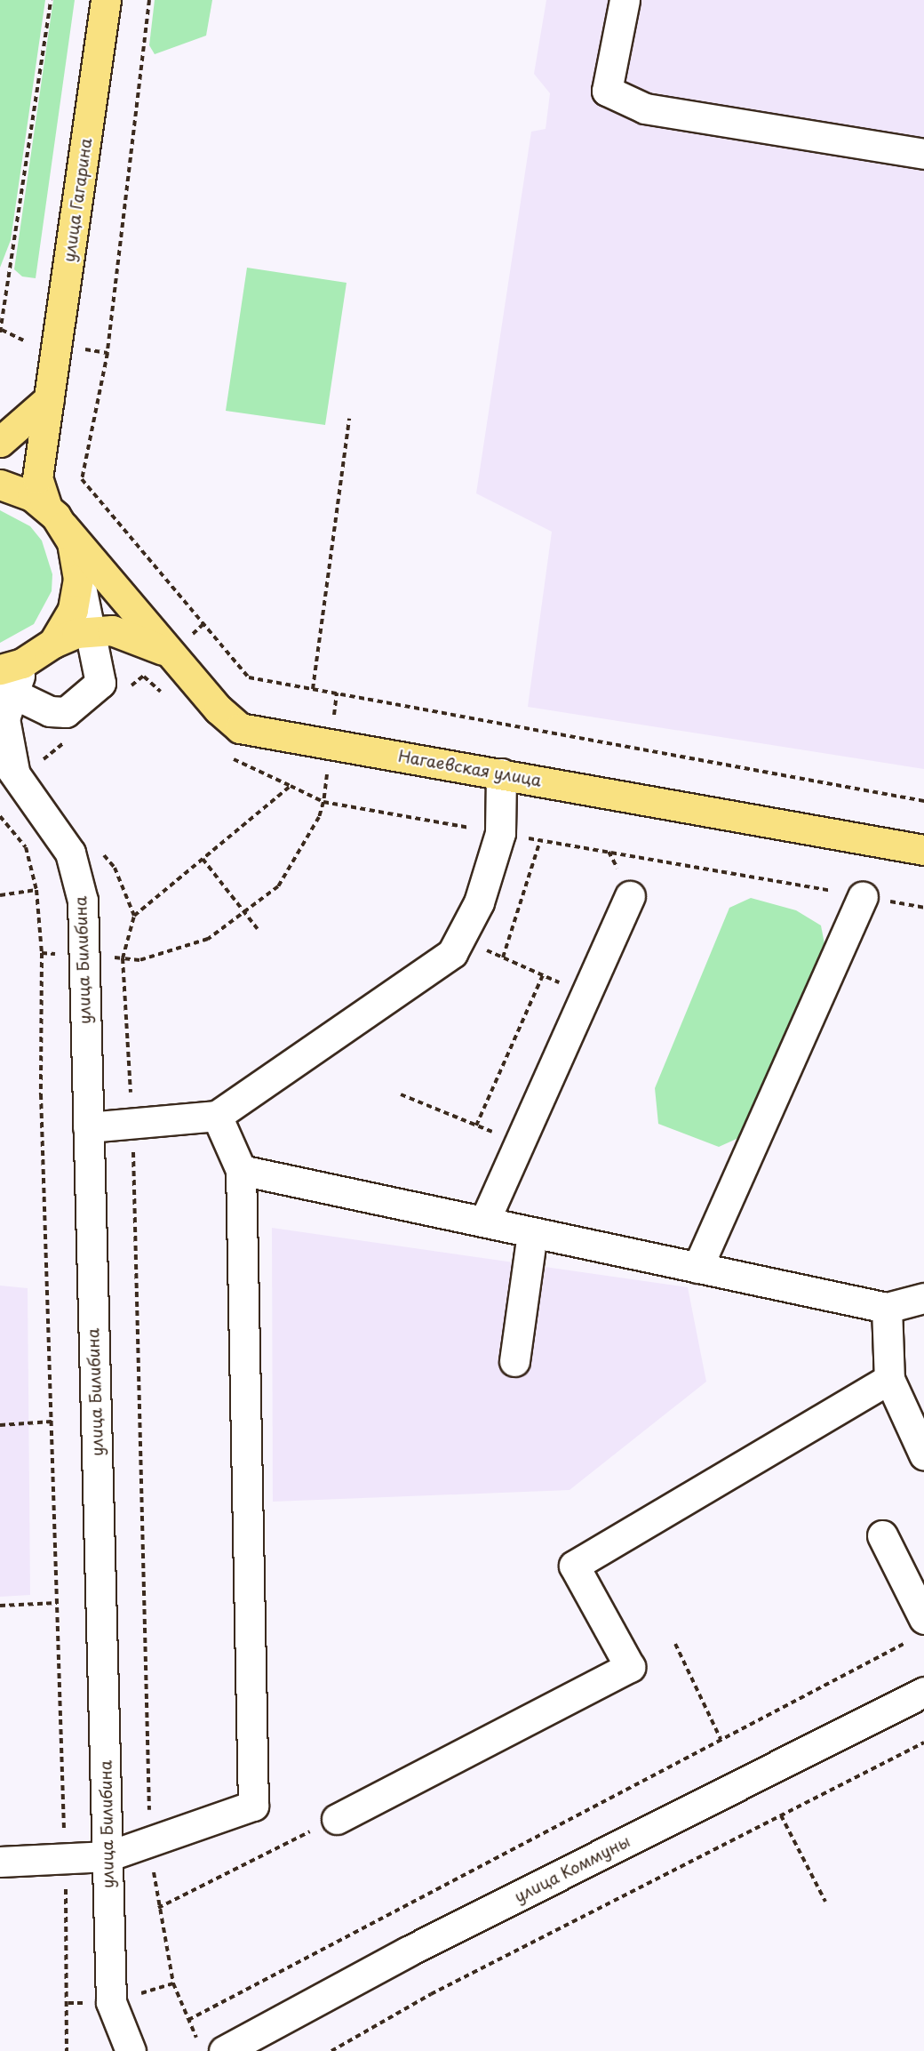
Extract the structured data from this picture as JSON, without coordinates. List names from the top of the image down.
{
  "streets": {
    "main road": ["улица Гагарина", "Нагаевская улица"],
    "street": ["улица Билибина", "улица Коммуны"]
  }
}
